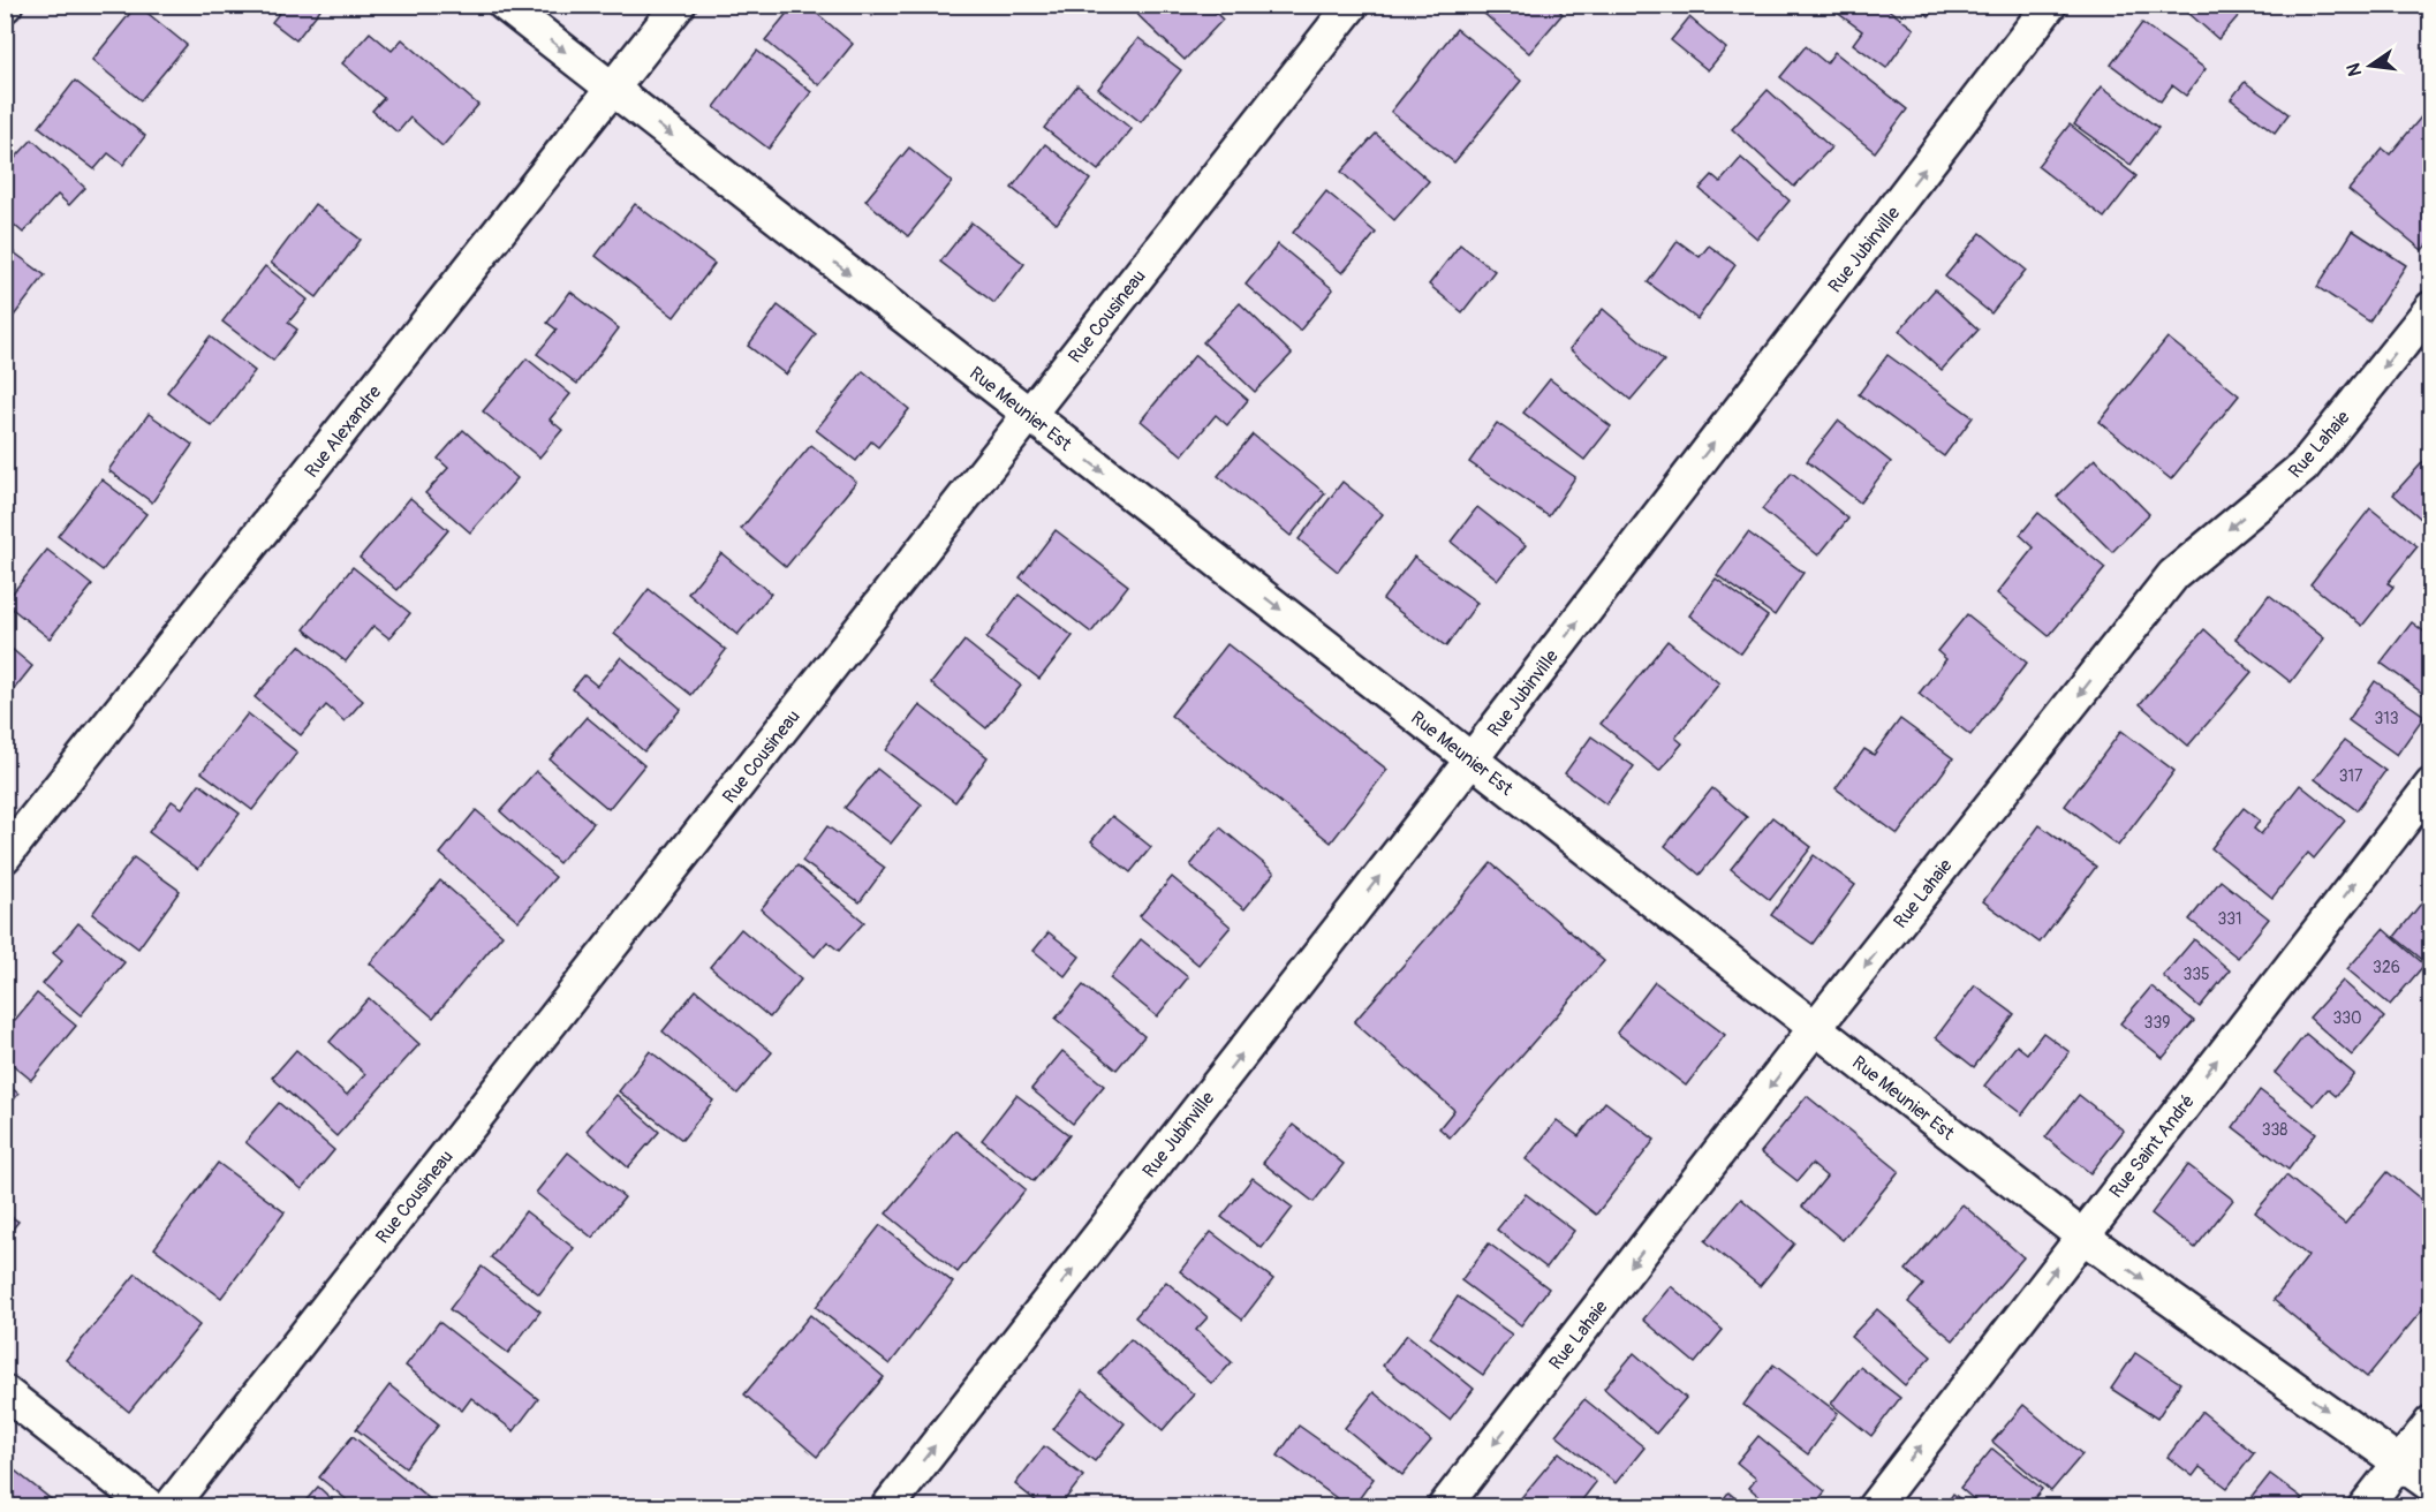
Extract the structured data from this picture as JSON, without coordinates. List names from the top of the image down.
{
  "streets": {
    "street": [
      "Rue Jubinville",
      "Rue Cousineau",
      "Rue Meunier Est",
      "Rue Alexandre",
      "Rue Lahaie",
      "Rue Saint André"
    ]
  },
  "crossings": [
    ["Rue Jubinville", "Rue Meunier Est"],
    ["Rue Cousineau", "Rue Meunier Est"],
    ["Rue Meunier Est", "Rue Alexandre"],
    ["Rue Meunier Est", "Rue Lahaie"],
    ["Rue Meunier Est", "Rue Saint André"]
  ],
  "one_way": [
    "Rue Jubinville",
    "Rue Meunier Est",
    "Rue Lahaie",
    "Rue Saint André"
  ],
  "house_numbers": [
    "313",
    "317",
    "331",
    "326",
    "335",
    "330",
    "339",
    "338"
  ],
  "north": "left"
}
